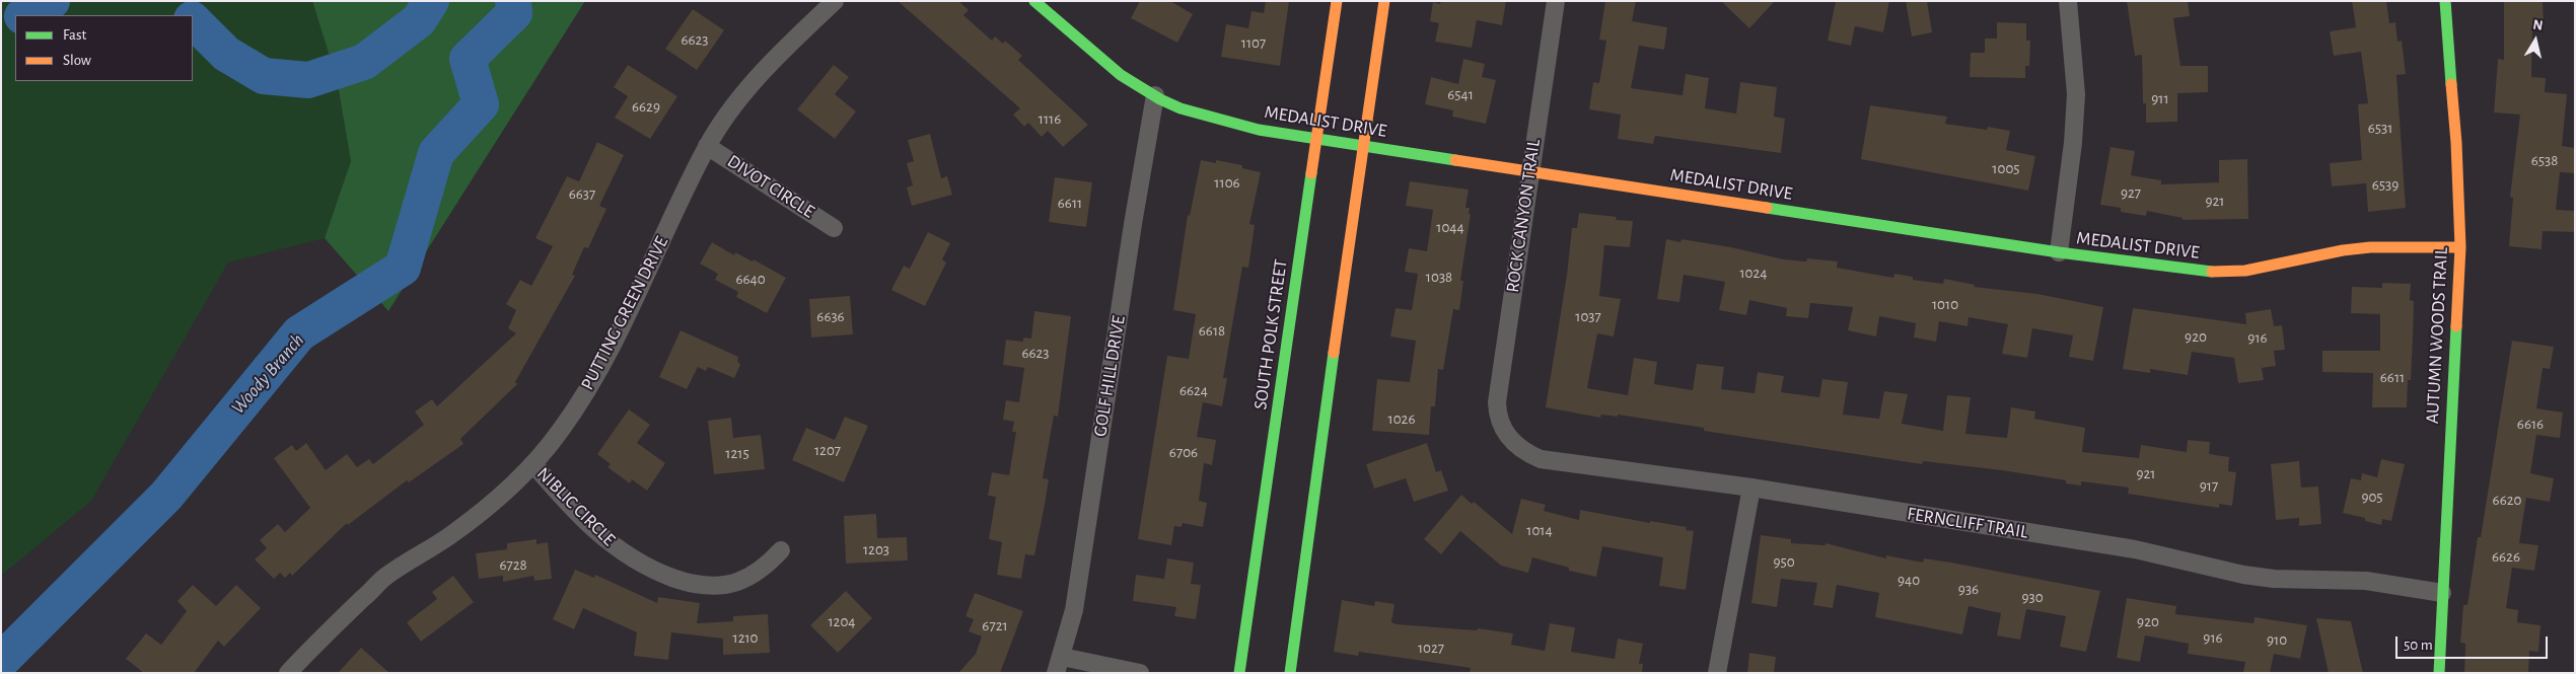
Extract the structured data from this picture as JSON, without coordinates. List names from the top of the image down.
{
  "streets": {
    "street": [
      "MEDALIST DRIVE",
      "DIVOT CIRCLE",
      "ROCK CANYON TRAIL",
      "PUTTING GREEN DRIVE",
      "SOUTH POLK STREET",
      "AUTUMN WOODS TRAIL",
      "GOLF HILL DRIVE",
      "NIBLIC CIRCLE",
      "FERNCLIFF TRAIL"
    ]
  },
  "crossings": [
    ["MEDALIST DRIVE", "ROCK CANYON TRAIL"],
    ["MEDALIST DRIVE", "SOUTH POLK STREET"],
    ["MEDALIST DRIVE", "AUTUMN WOODS TRAIL"],
    ["MEDALIST DRIVE", "GOLF HILL DRIVE"],
    ["DIVOT CIRCLE", "PUTTING GREEN DRIVE"],
    ["ROCK CANYON TRAIL", "FERNCLIFF TRAIL"],
    ["PUTTING GREEN DRIVE", "NIBLIC CIRCLE"],
    ["AUTUMN WOODS TRAIL", "FERNCLIFF TRAIL"]
  ],
  "water": ["Woody Branch"],
  "house_numbers": [
    "6623",
    "1107",
    "6541",
    "911",
    "6629",
    "1116",
    "6531",
    "6538",
    "1005",
    "1106",
    "6539",
    "927",
    "6637",
    "921",
    "6611",
    "1044",
    "1024",
    "1038",
    "6640",
    "1010",
    "6636",
    "1037",
    "6618",
    "920",
    "916",
    "6623",
    "6611",
    "6624",
    "1026",
    "6616",
    "1207",
    "6706",
    "1215",
    "921",
    "917",
    "905",
    "6620",
    "1014",
    "1203",
    "6626",
    "950",
    "6728",
    "940",
    "936",
    "930",
    "1204",
    "920",
    "6721",
    "1210",
    "916",
    "910",
    "1027"
  ],
  "legend": ["Fast", "Slow"],
  "scale_bar": "50 m",
  "north": "top"
}
